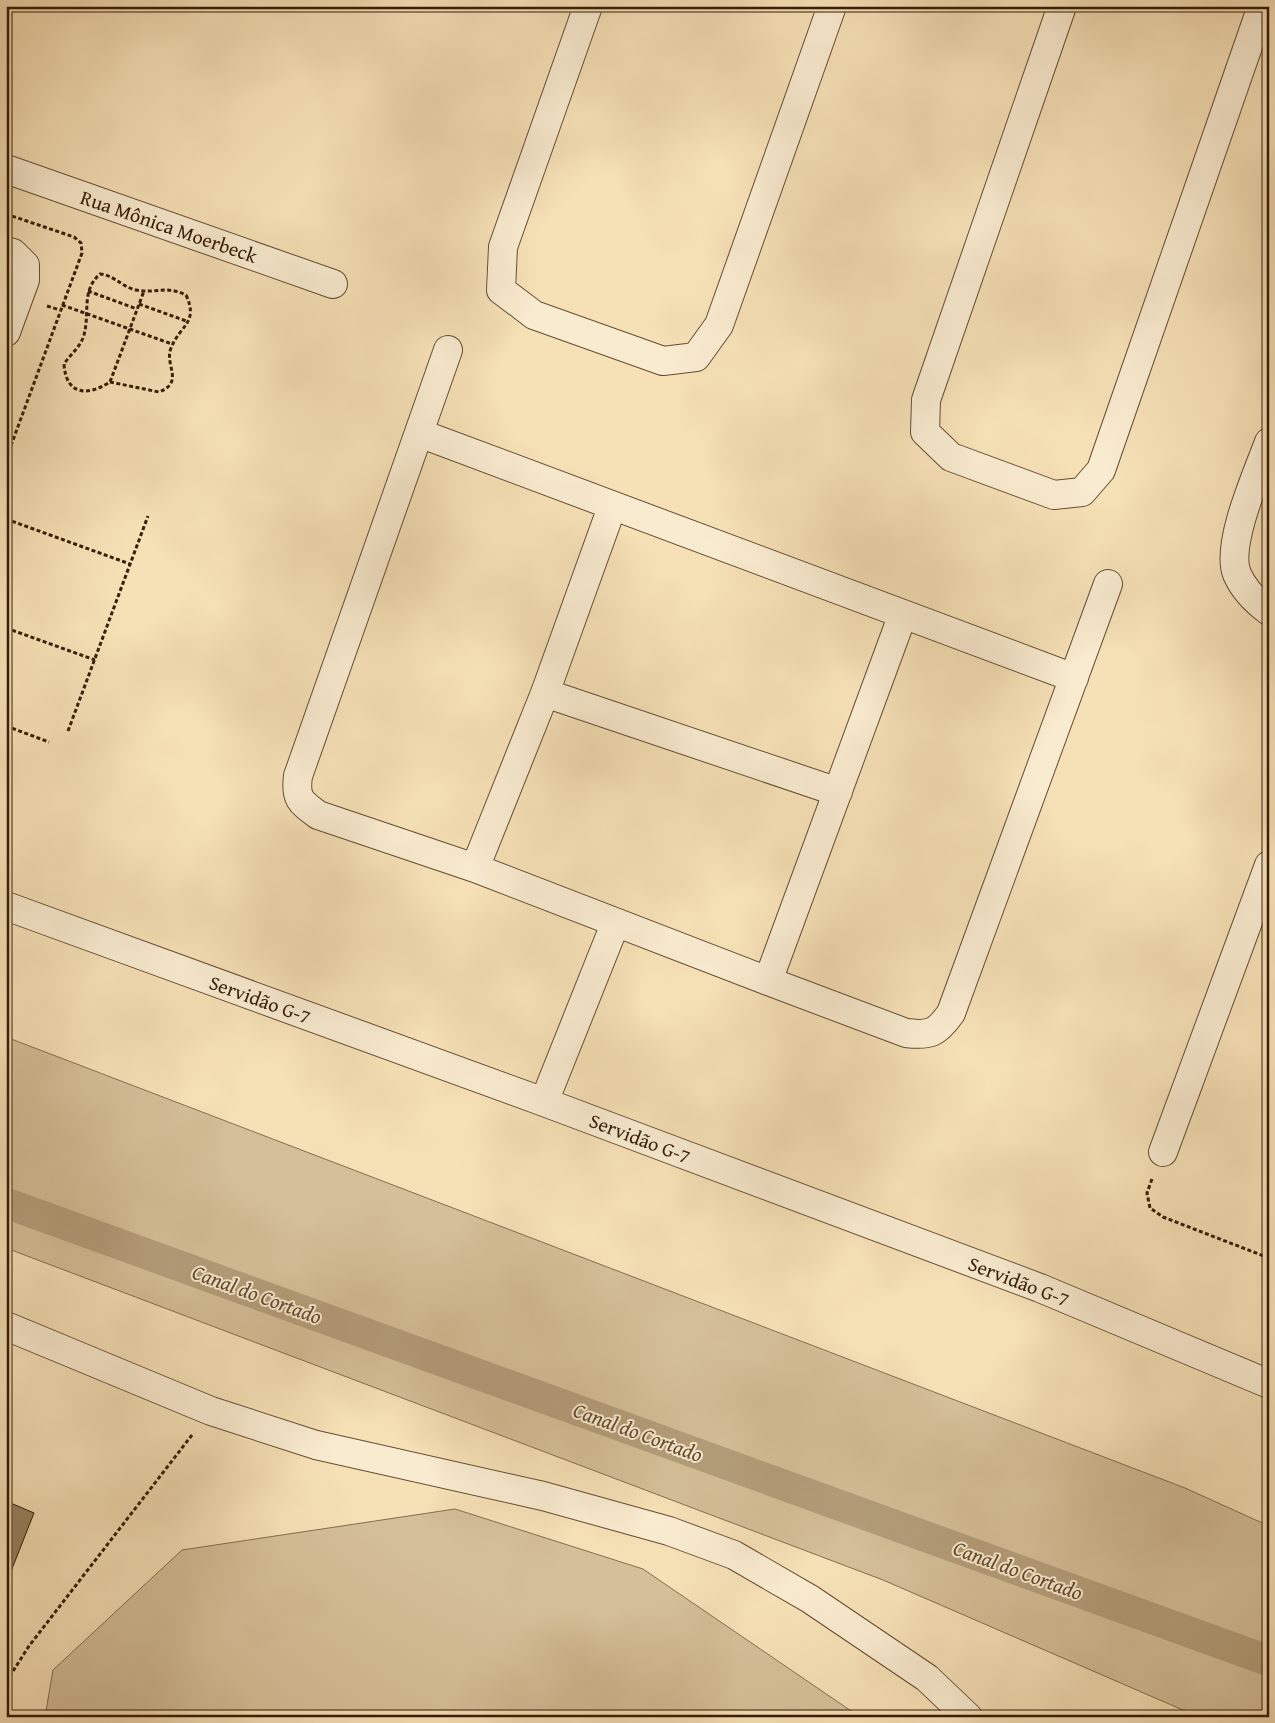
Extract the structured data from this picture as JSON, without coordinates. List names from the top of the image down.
{
  "streets": {
    "street": ["Rua Mônica Moerbeck", "Servidão G-7"]
  },
  "water": ["Canal do Cortado"]
}
